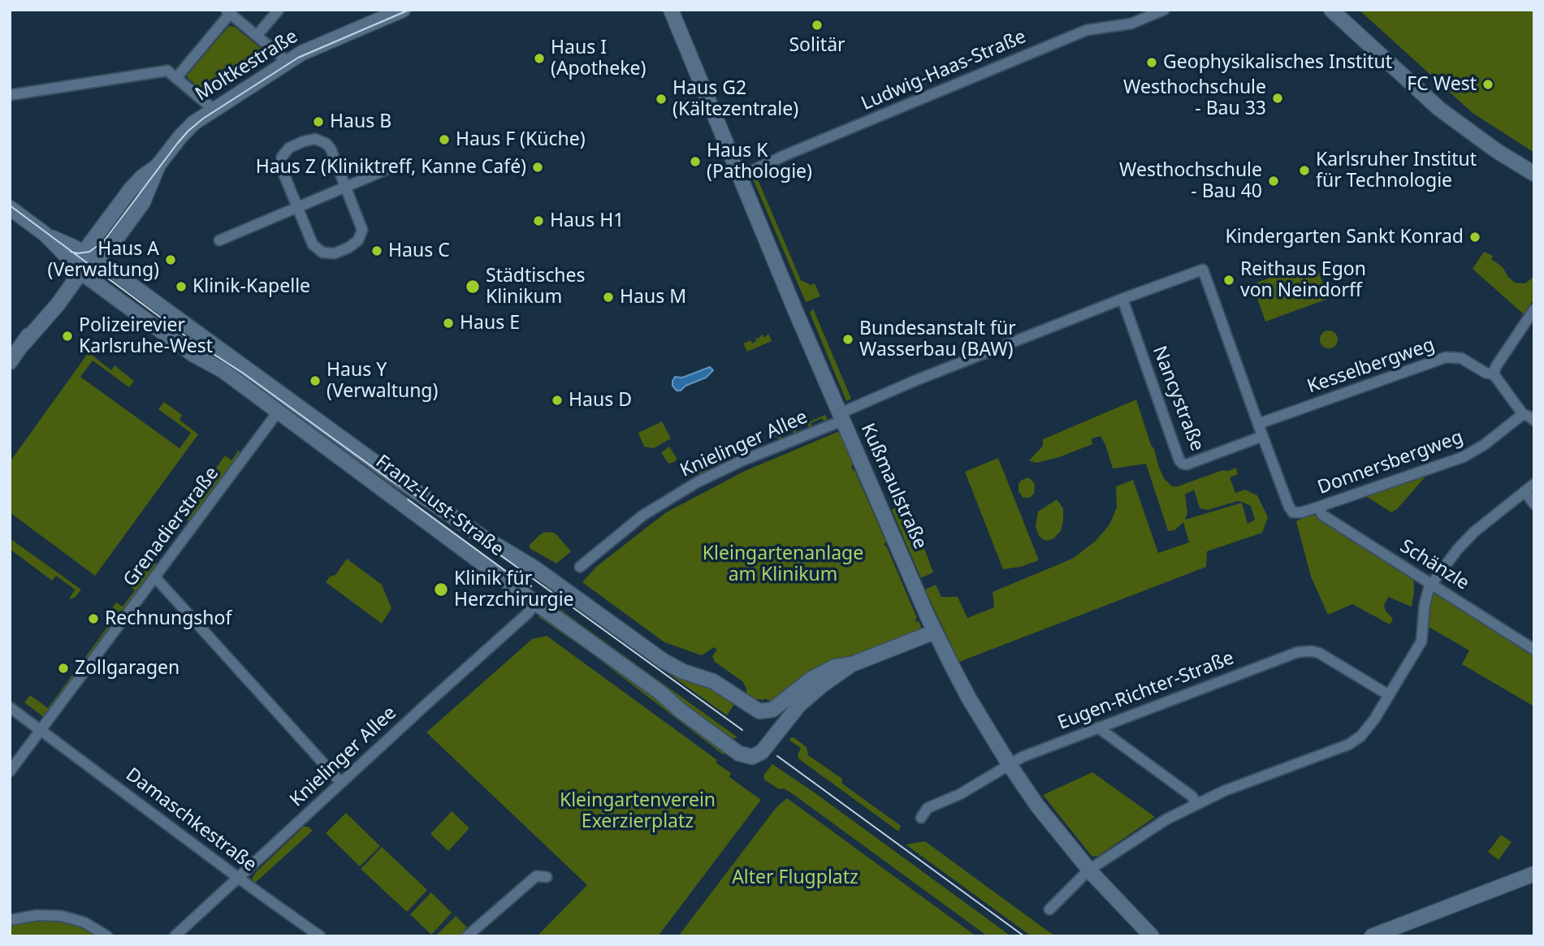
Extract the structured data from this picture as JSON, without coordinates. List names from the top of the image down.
{
  "streets": {
    "street": [
      "Moltkestraße",
      "Ludwig-Haas-Straße",
      "Kesselbergweg",
      "Nancystraße",
      "Knielinger Allee",
      "Donnersbergweg",
      "Kußmaulstraße",
      "Franz-Lust-Straße",
      "Grenadierstraße",
      "Schänzle",
      "Eugen-Richter-Straße",
      "Damaschkestraße"
    ]
  },
  "crossings": [
    ["Moltkestraße", "Franz-Lust-Straße"],
    ["Ludwig-Haas-Straße", "Kußmaulstraße"],
    ["Nancystraße", "Donnersbergweg"],
    ["Knielinger Allee", "Kußmaulstraße"],
    ["Knielinger Allee", "Franz-Lust-Straße"],
    ["Knielinger Allee", "Damaschkestraße"],
    ["Donnersbergweg", "Schänzle"],
    ["Kußmaulstraße", "Franz-Lust-Straße"],
    ["Kußmaulstraße", "Eugen-Richter-Straße"],
    ["Franz-Lust-Straße", "Grenadierstraße"],
    ["Grenadierstraße", "Damaschkestraße"]
  ],
  "parks": ["Kleingartenanlage am Klinikum", "Kleingartenverein Exerzierplatz", "Alter Flugplatz"],
  "places": [
    "Solitär",
    "Haus I (Apotheke)",
    "Geophysikalisches Institut",
    "FC West",
    "Westhochschule - Bau 33",
    "Haus G2 (Kältezentrale)",
    "Haus B",
    "Haus F (Küche)",
    "Haus K (Pathologie)",
    "Haus Z (Kliniktreff, Kanne Café)",
    "Karlsruher Institut für Technologie",
    "Westhochschule - Bau 40",
    "Haus H1",
    "Kindergarten Sankt Konrad",
    "Haus C",
    "Haus A (Verwaltung)",
    "Reithaus Egon von Neindorff",
    "Klinik-Kapelle",
    "Städtisches Klinikum",
    "Haus M",
    "Haus E",
    "Polizeirevier Karlsruhe-West",
    "Bundesanstalt für Wasserbau (BAW)",
    "Haus Y (Verwaltung)",
    "Haus D",
    "Klinik für Herzchirurgie",
    "Rechnungshof",
    "Zollgaragen"
  ]
}
